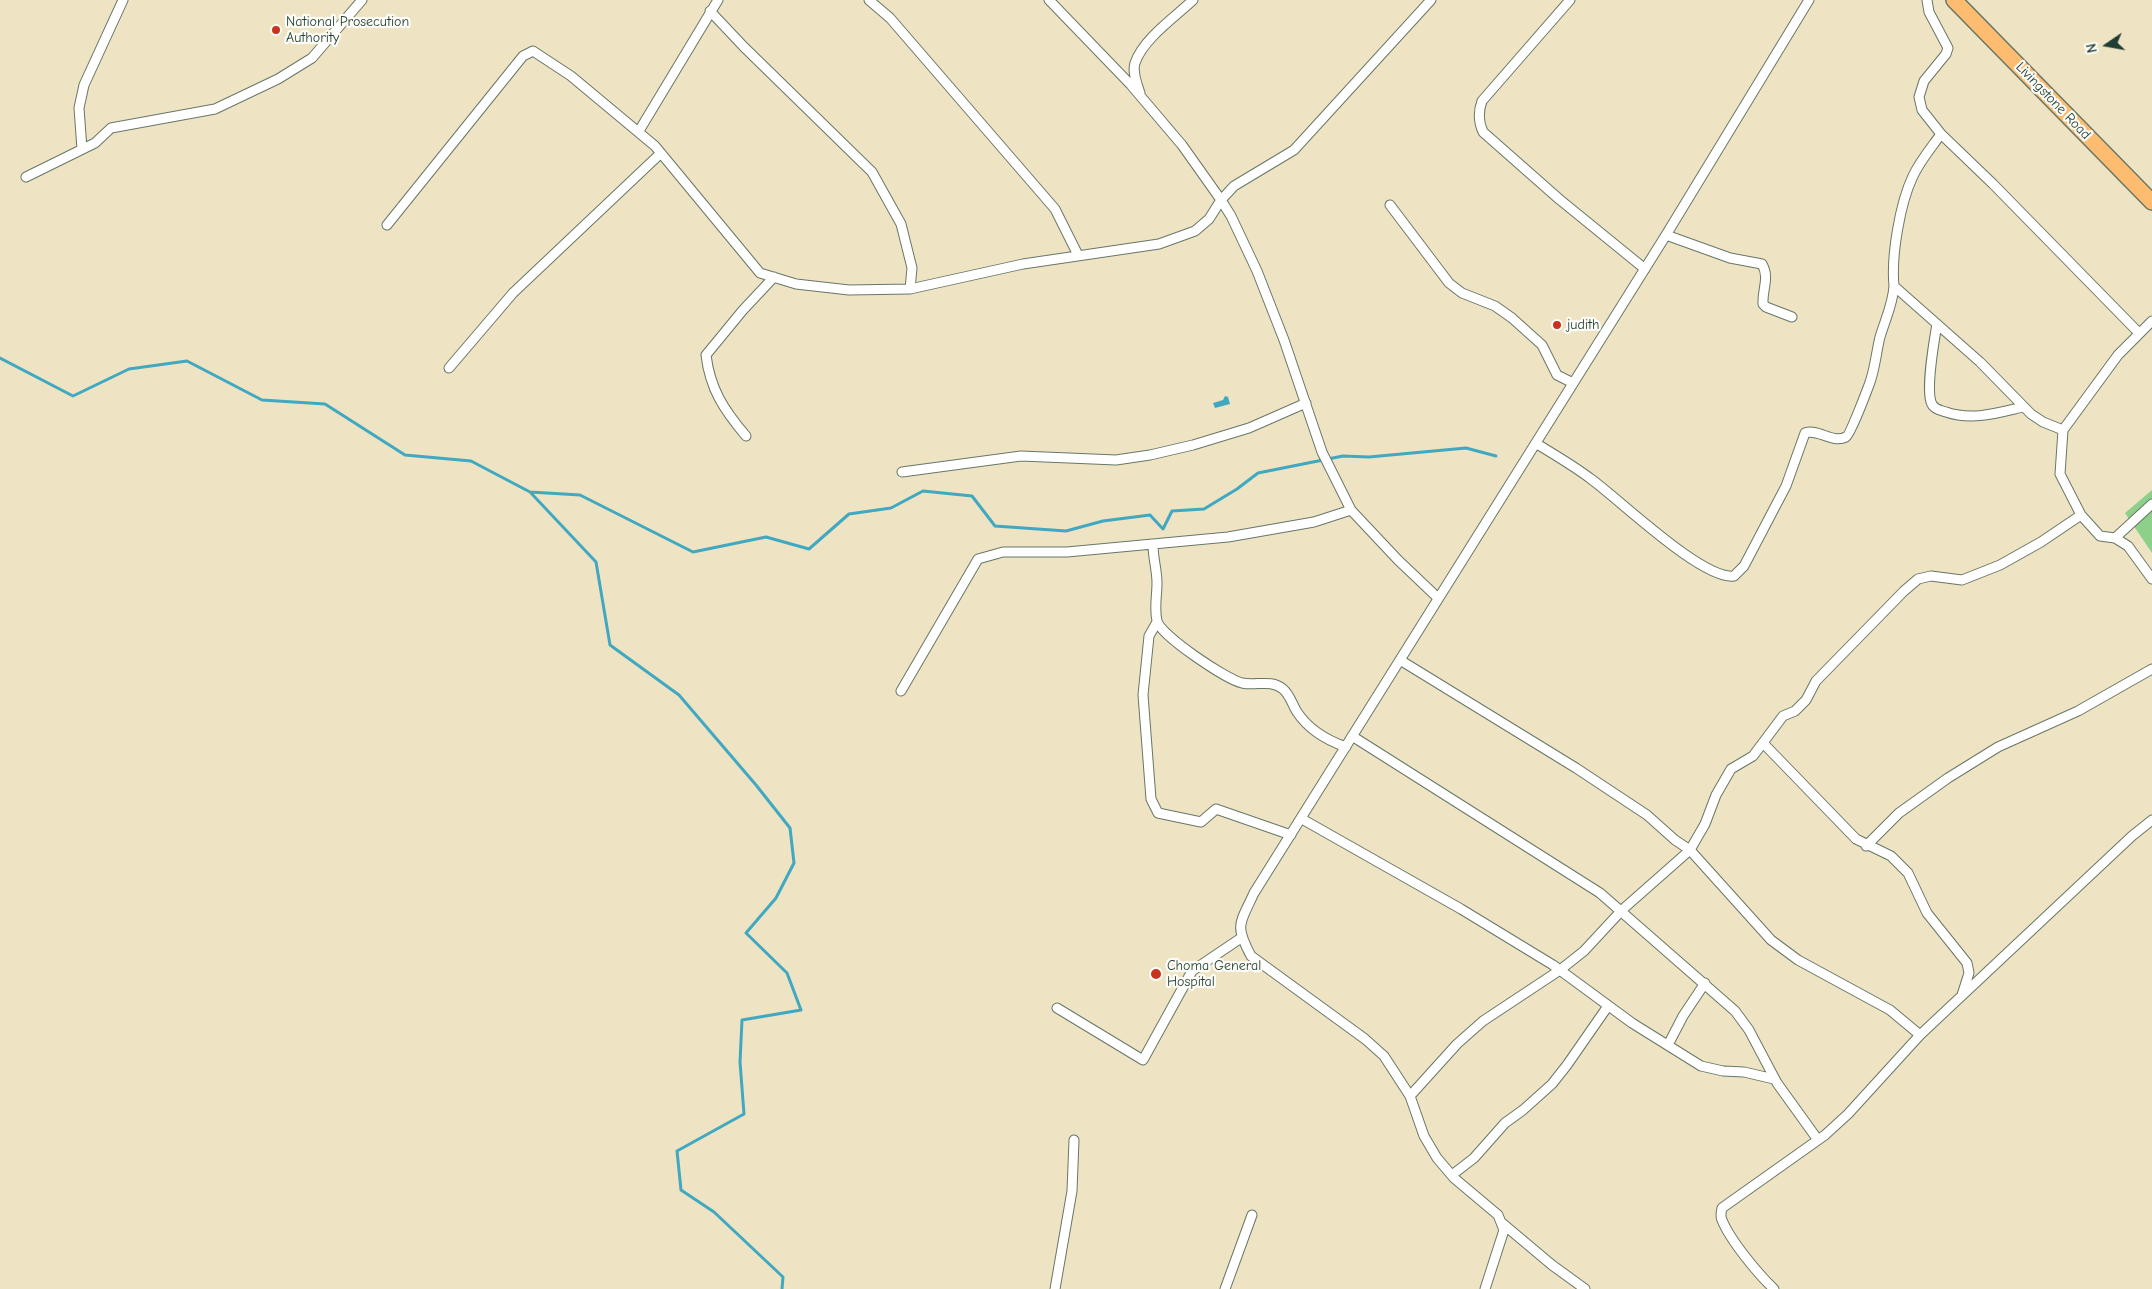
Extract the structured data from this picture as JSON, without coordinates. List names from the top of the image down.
{
  "streets": {
    "highway": ["Livingstone Road"]
  },
  "places": ["National Prosecution Authority", "judith", "Choma General Hospital"],
  "north": "left"
}
